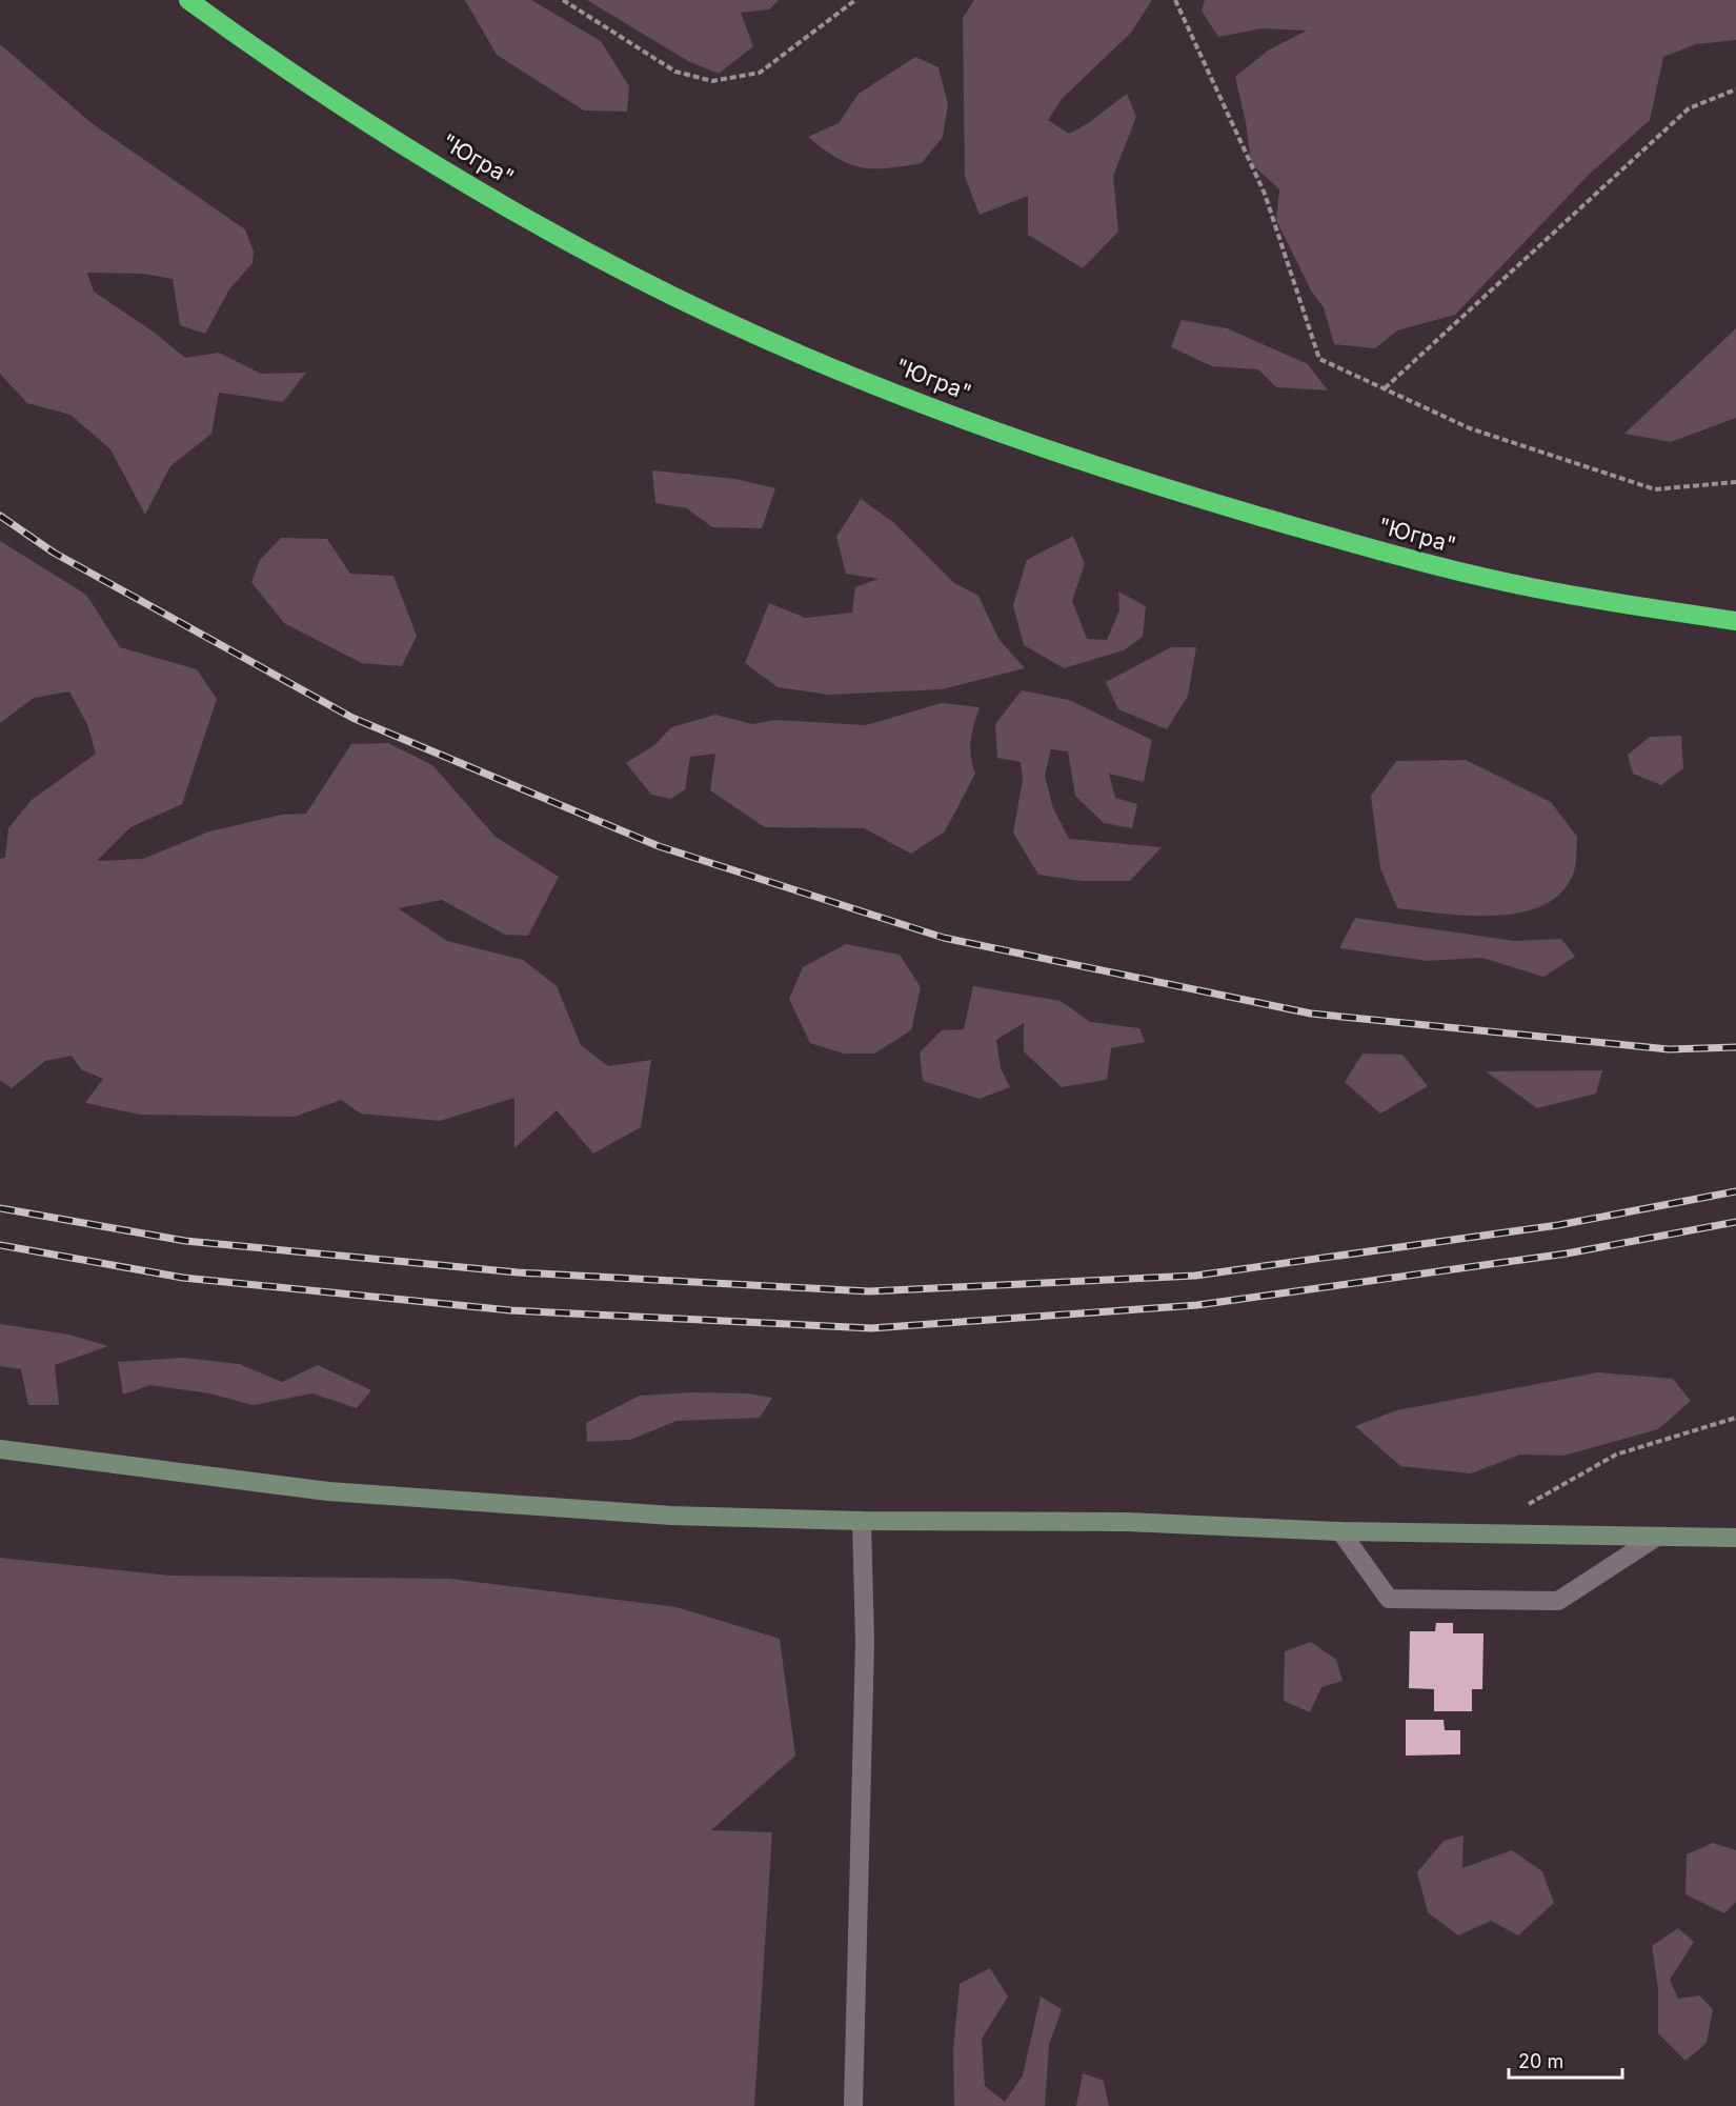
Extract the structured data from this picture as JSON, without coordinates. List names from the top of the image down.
{
  "streets": {
    "highway": ["\"Югра\""]
  },
  "scale_bar": "20 m"
}
